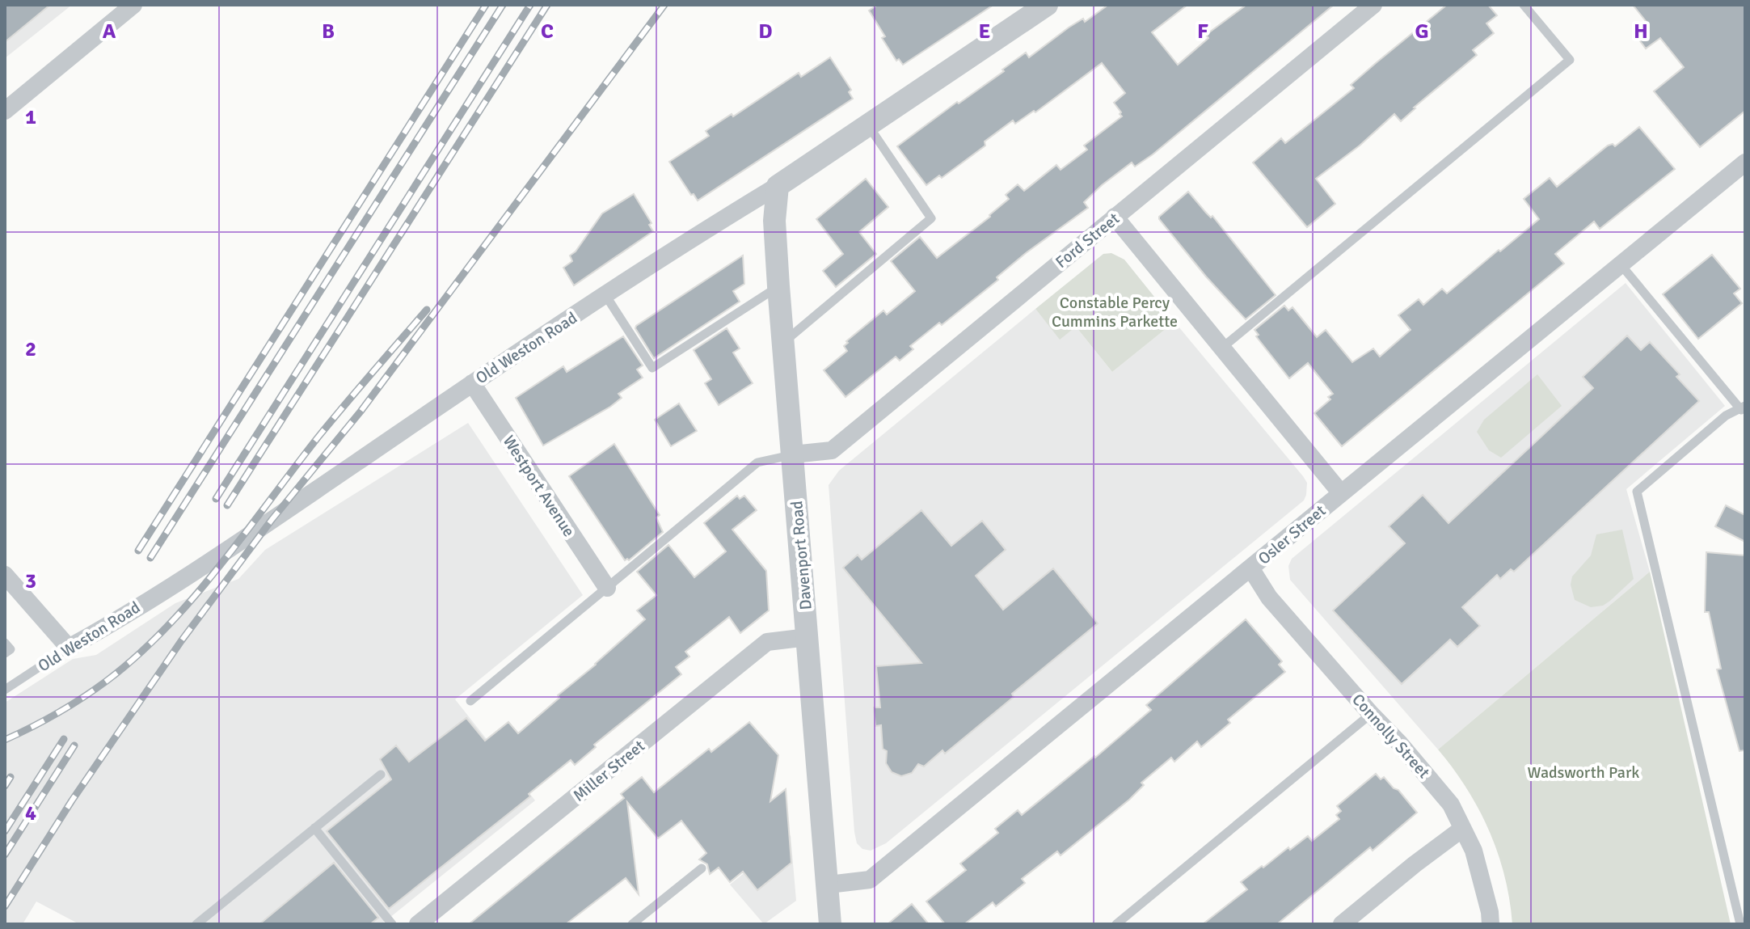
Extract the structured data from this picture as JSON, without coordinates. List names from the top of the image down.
{
  "streets": {
    "street": [
      "Ford Street",
      "Old Weston Road",
      "Westport Avenue",
      "Osler Street",
      "Davenport Road",
      "Connolly Street",
      "Miller Street"
    ]
  },
  "crossings": [
    ["Ford Street", "Davenport Road"],
    ["Old Weston Road", "Westport Avenue"],
    ["Old Weston Road", "Davenport Road"],
    ["Osler Street", "Davenport Road"],
    ["Osler Street", "Connolly Street"],
    ["Davenport Road", "Miller Street"]
  ],
  "parks": ["Constable Percy Cummins Parkette", "Wadsworth Park"],
  "grid": {
    "columns": [
      "A",
      "B",
      "C",
      "D",
      "E",
      "F",
      "G",
      "H"
    ],
    "rows": [
      "1",
      "2",
      "3",
      "4"
    ]
  }
}
